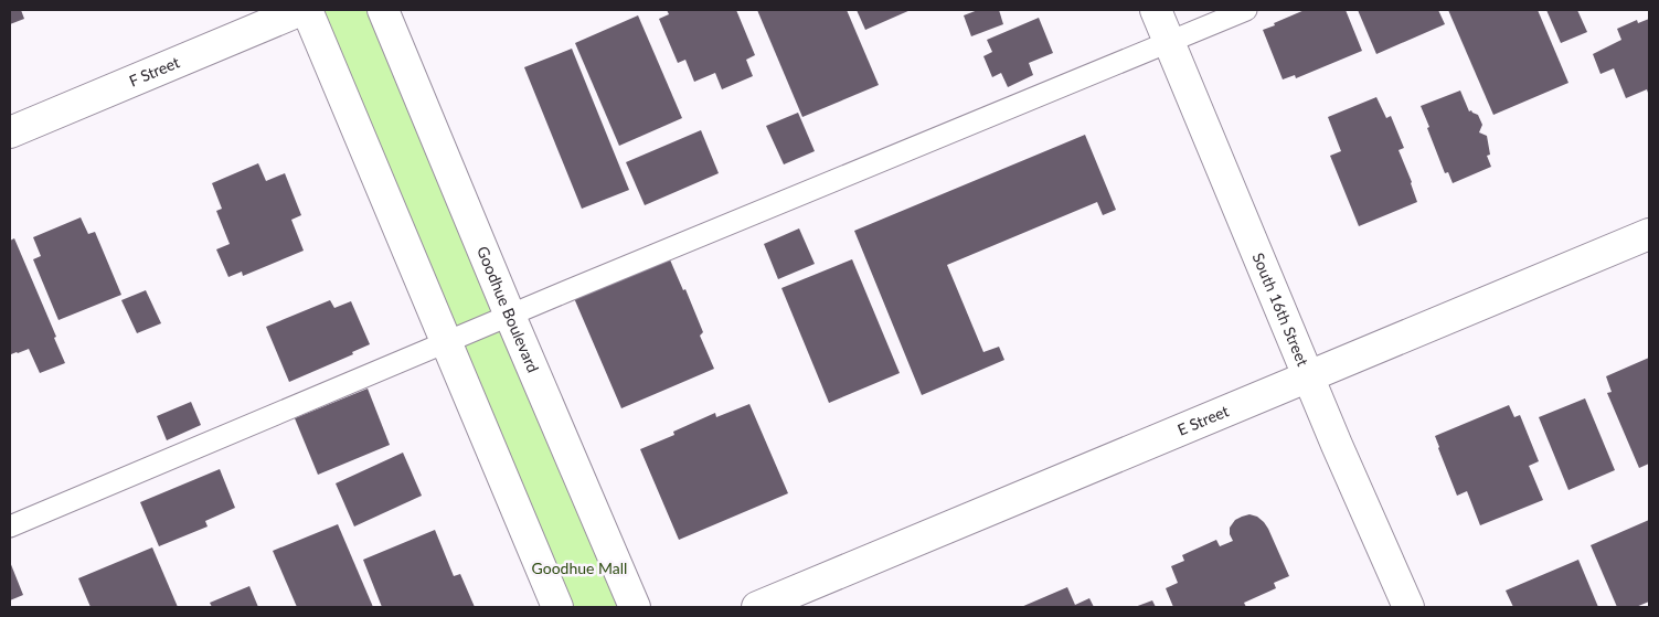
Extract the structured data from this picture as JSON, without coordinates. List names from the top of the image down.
{
  "streets": {
    "street": [
      "F Street",
      "Goodhue Boulevard",
      "South 16th Street",
      "E Street"
    ]
  },
  "crossings": [
    ["South 16th Street", "E Street"]
  ],
  "parks": ["Goodhue Mall"]
}
